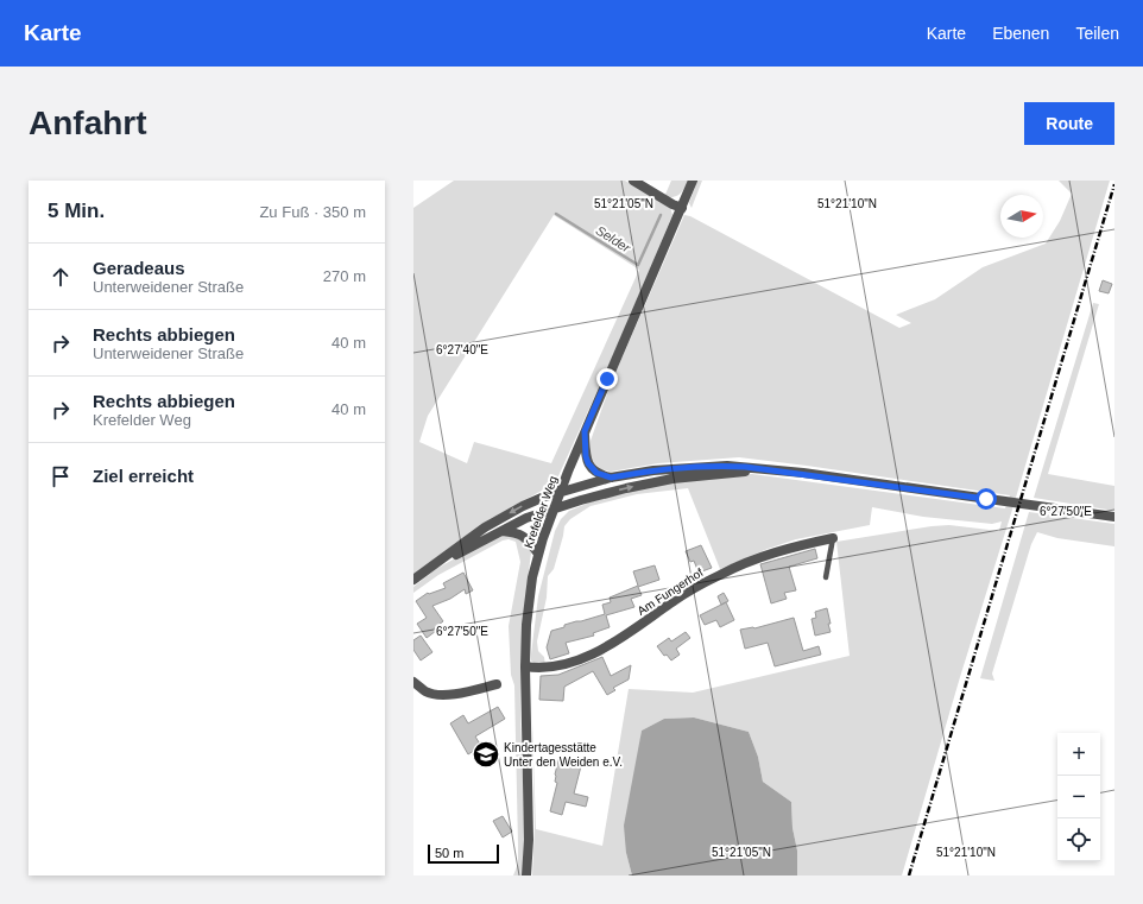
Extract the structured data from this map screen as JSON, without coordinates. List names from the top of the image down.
{
  "streets": {
    "street": ["Krefelder Weg", "Am Fungerhof"]
  },
  "crossings": [
    ["Krefelder Weg", "Am Fungerhof"]
  ],
  "water": ["Selder"],
  "places": {
    "school or university": ["Kindertagesstätte Unter den Weiden e.V."]
  },
  "scale_bar": "50 m",
  "north": "right",
  "page": {
    "header": "Karte",
    "nav": ["Karte", "Ebenen", "Teilen"],
    "buttons": "Route",
    "title": "Anfahrt",
    "heading": ["5 Min.", "Zu Fuß · 350 m"],
    "list": [
      ["Geradeaus", "Unterweidener Straße", "270 m"],
      ["Rechts abbiegen", "Unterweidener Straße", "40 m"],
      ["Rechts abbiegen", "Krefelder Weg", "40 m"],
      "Ziel erreicht"
    ],
    "map_buttons": ["+", "−"],
    "scale": "50 m"
  },
  "coordinates": [
    "51°21'05\"N",
    "51°21'10\"N",
    "6°27'40\"E",
    "6°27'50\"E"
  ]
}
